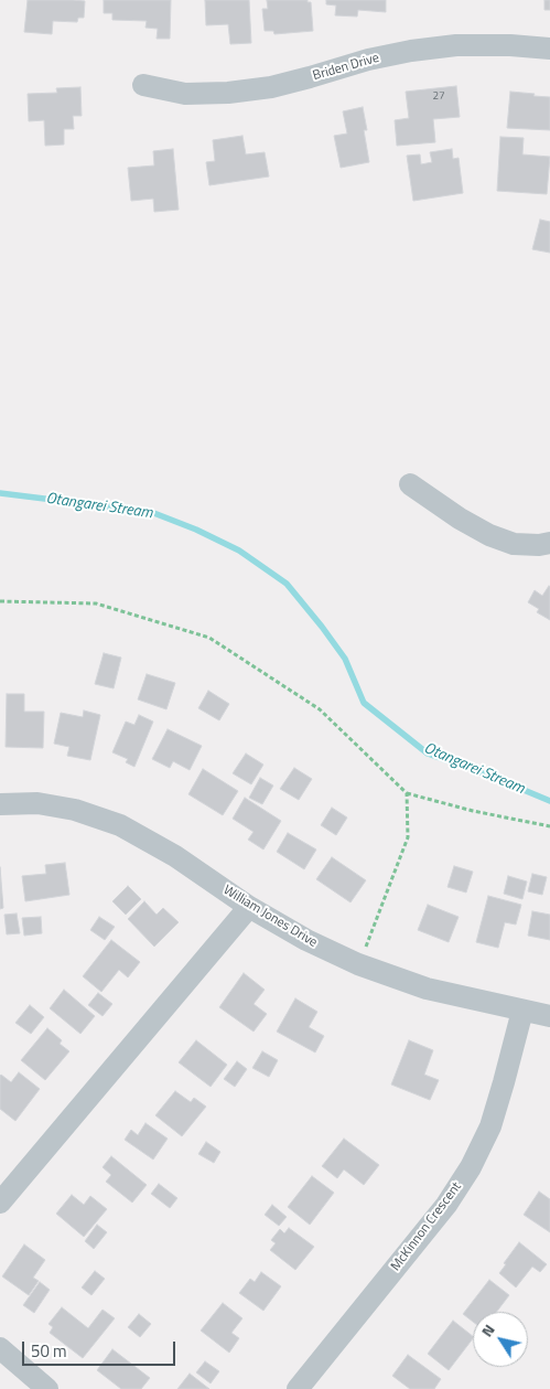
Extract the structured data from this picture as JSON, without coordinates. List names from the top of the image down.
{
  "streets": {
    "street": ["Briden Drive", "William Jones Drive", "McKinnon Crescent"]
  },
  "crossings": [
    ["William Jones Drive", "McKinnon Crescent"]
  ],
  "water": ["Otangarei Stream"],
  "house_numbers": ["27"],
  "scale_bar": "50 m",
  "north": "top left"
}
